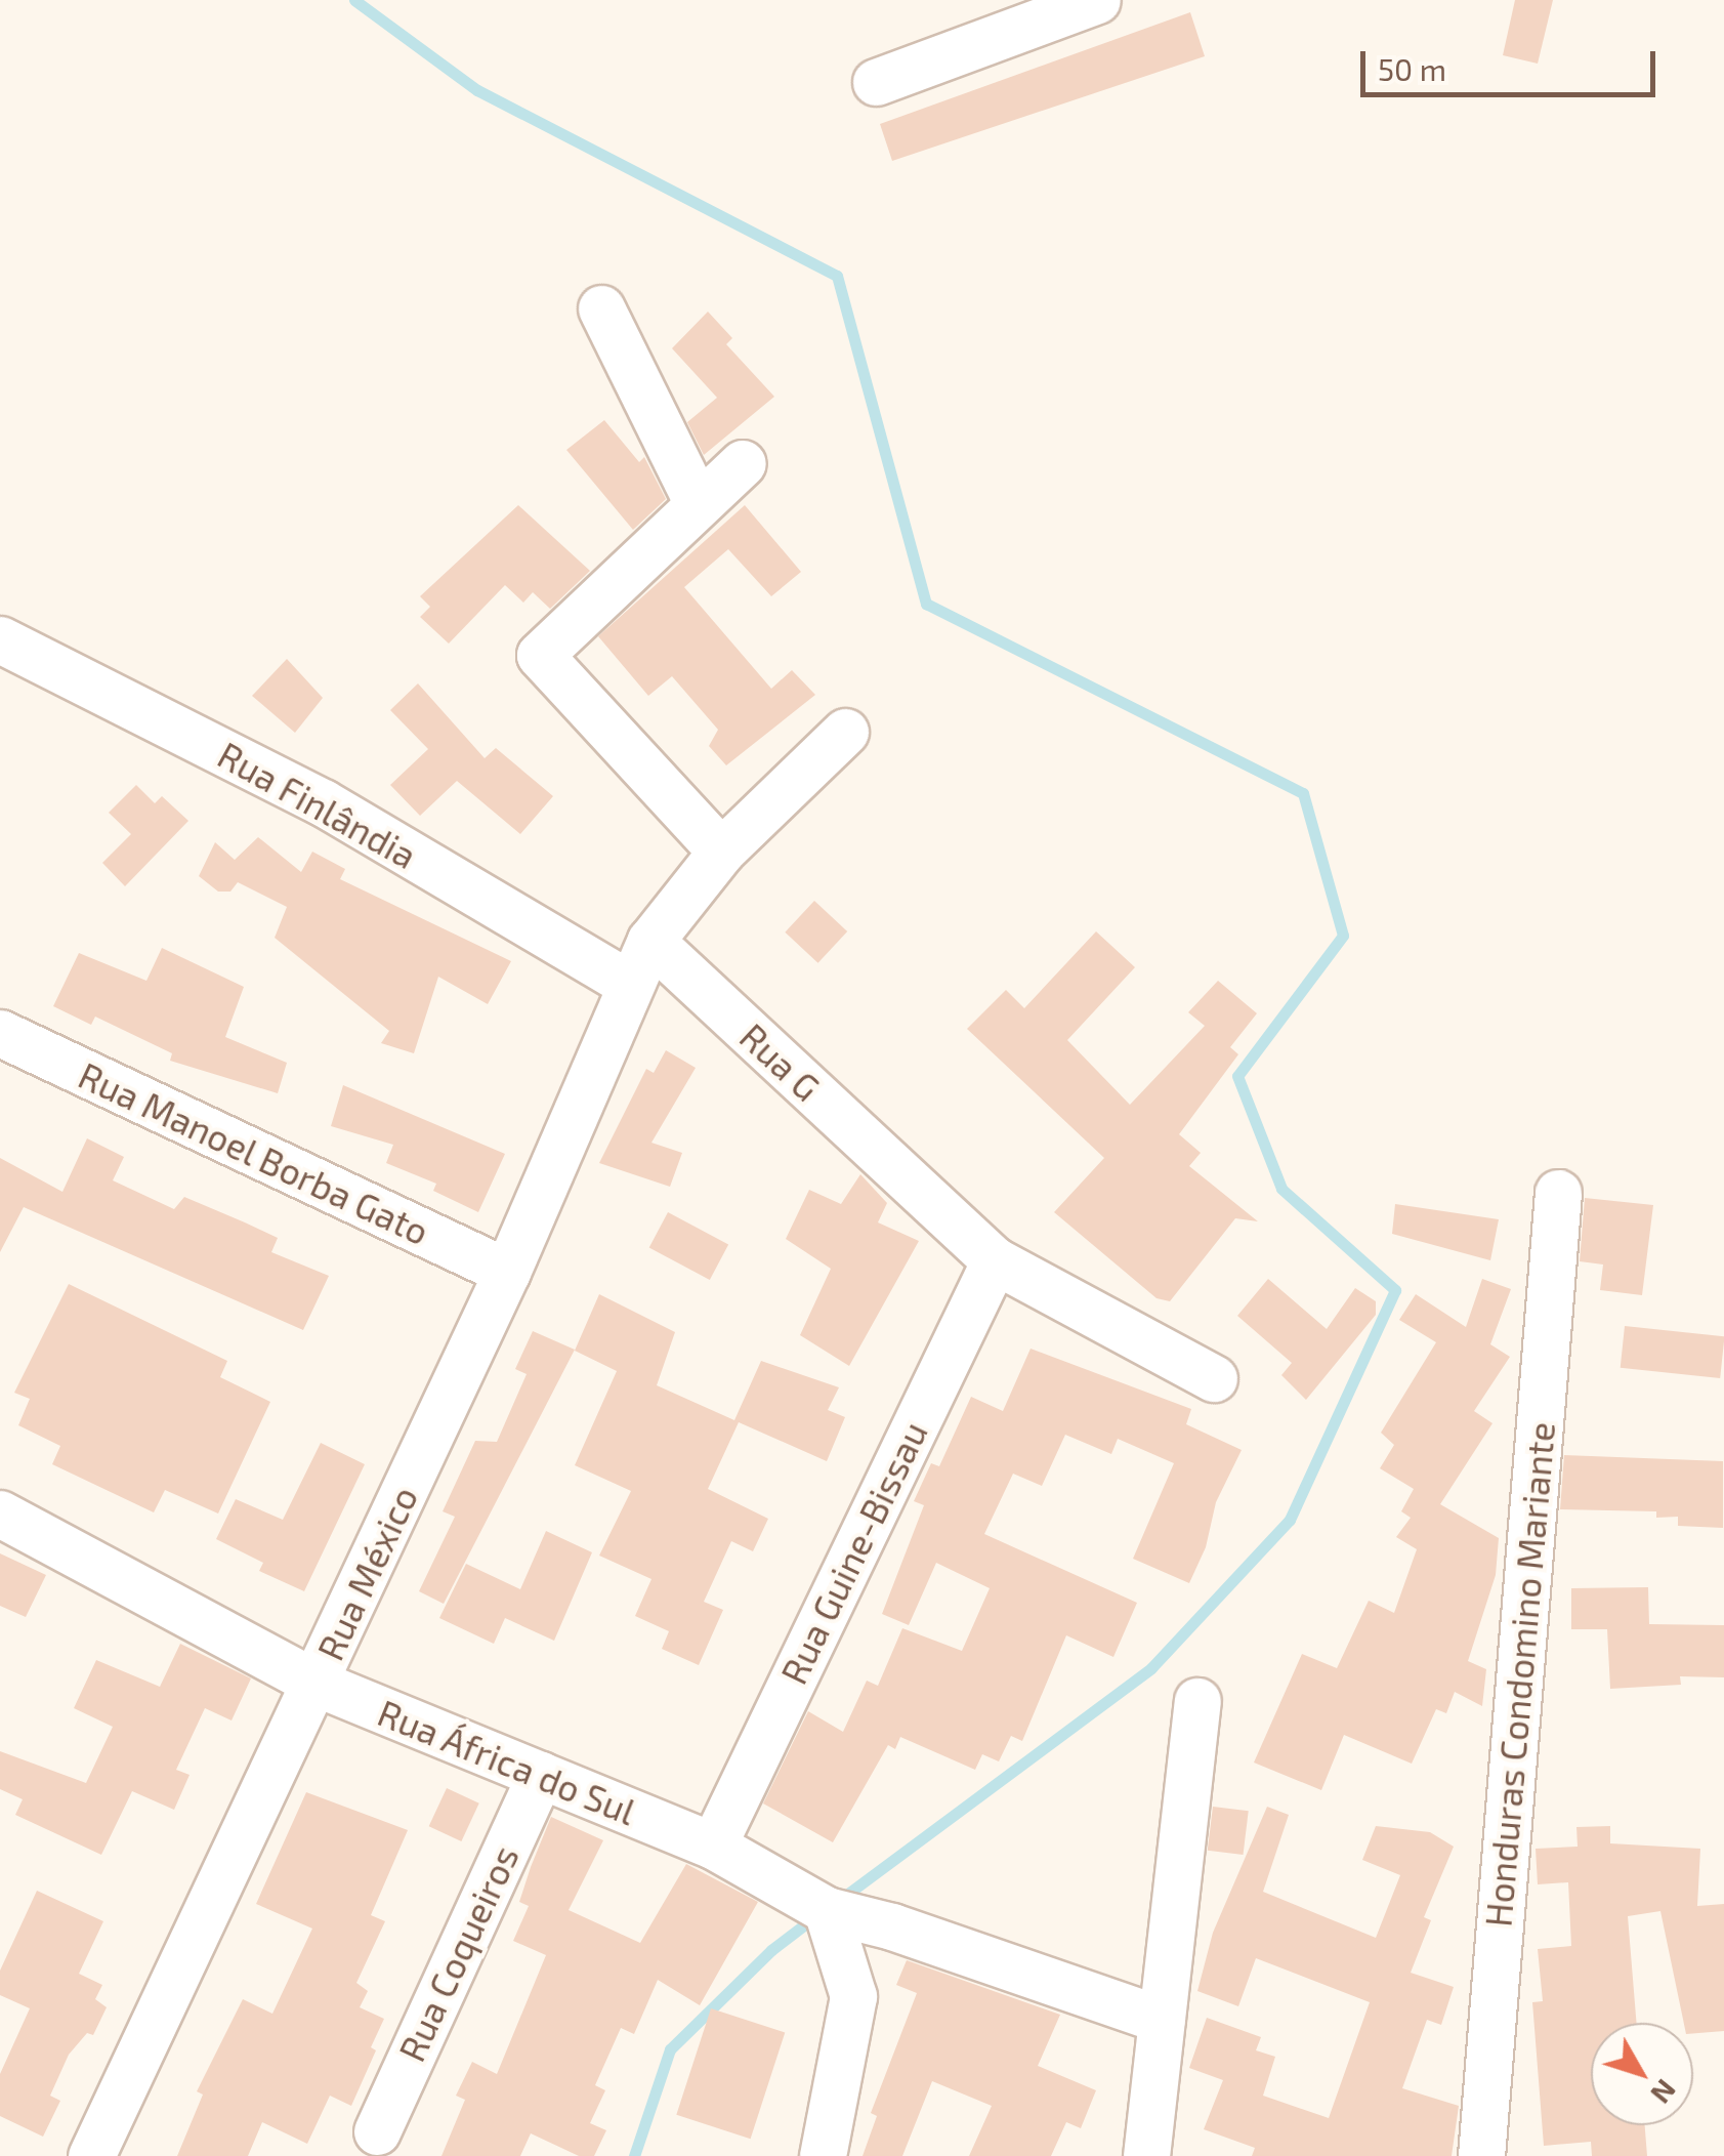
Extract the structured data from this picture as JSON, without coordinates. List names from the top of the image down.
{
  "streets": {
    "street": [
      "Rua Finlândia",
      "Rua G",
      "Rua Manoel Borba Gato",
      "Rua Guine-Bissau",
      "Rua México",
      "Honduras Condomino Mariante",
      "Rua África do Sul",
      "Rua Coqueiros"
    ]
  },
  "crossings": [
    ["Rua Finlândia", "Rua México"],
    ["Rua G", "Rua Guine-Bissau"],
    ["Rua G", "Rua México"],
    ["Rua Manoel Borba Gato", "Rua México"],
    ["Rua Guine-Bissau", "Rua África do Sul"],
    ["Rua México", "Rua África do Sul"],
    ["Rua África do Sul", "Rua Coqueiros"]
  ],
  "scale_bar": "50 m",
  "north": "bottom right"
}
